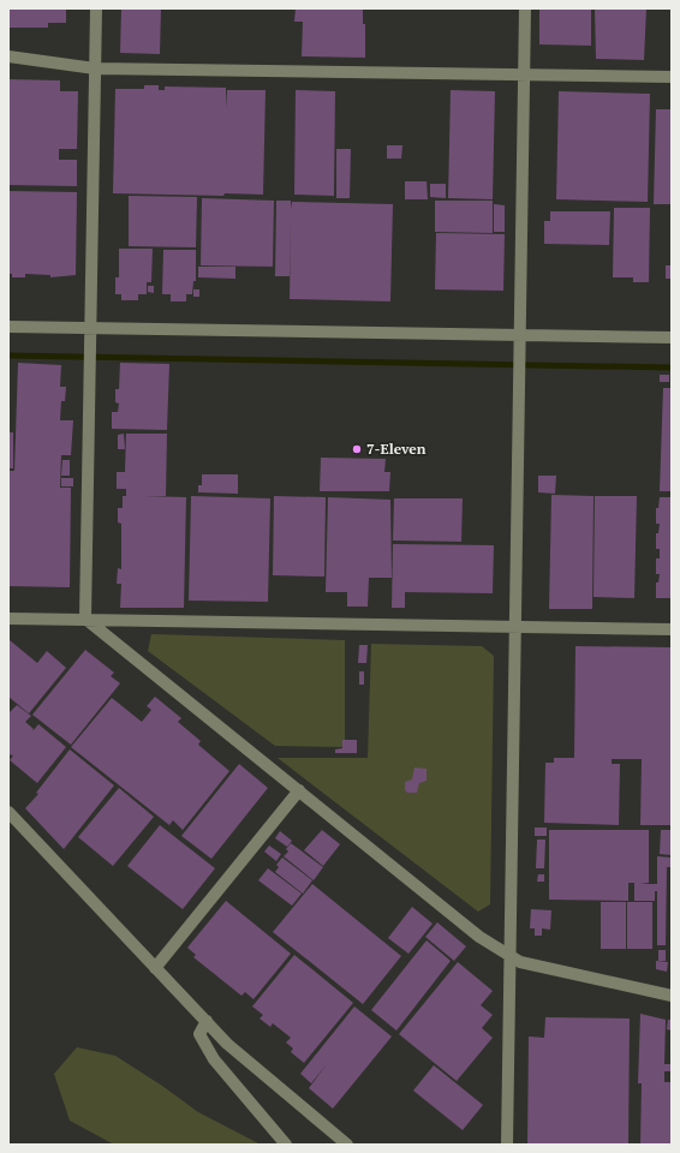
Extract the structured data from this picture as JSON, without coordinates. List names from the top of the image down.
{
  "places": ["7-Eleven"]
}
